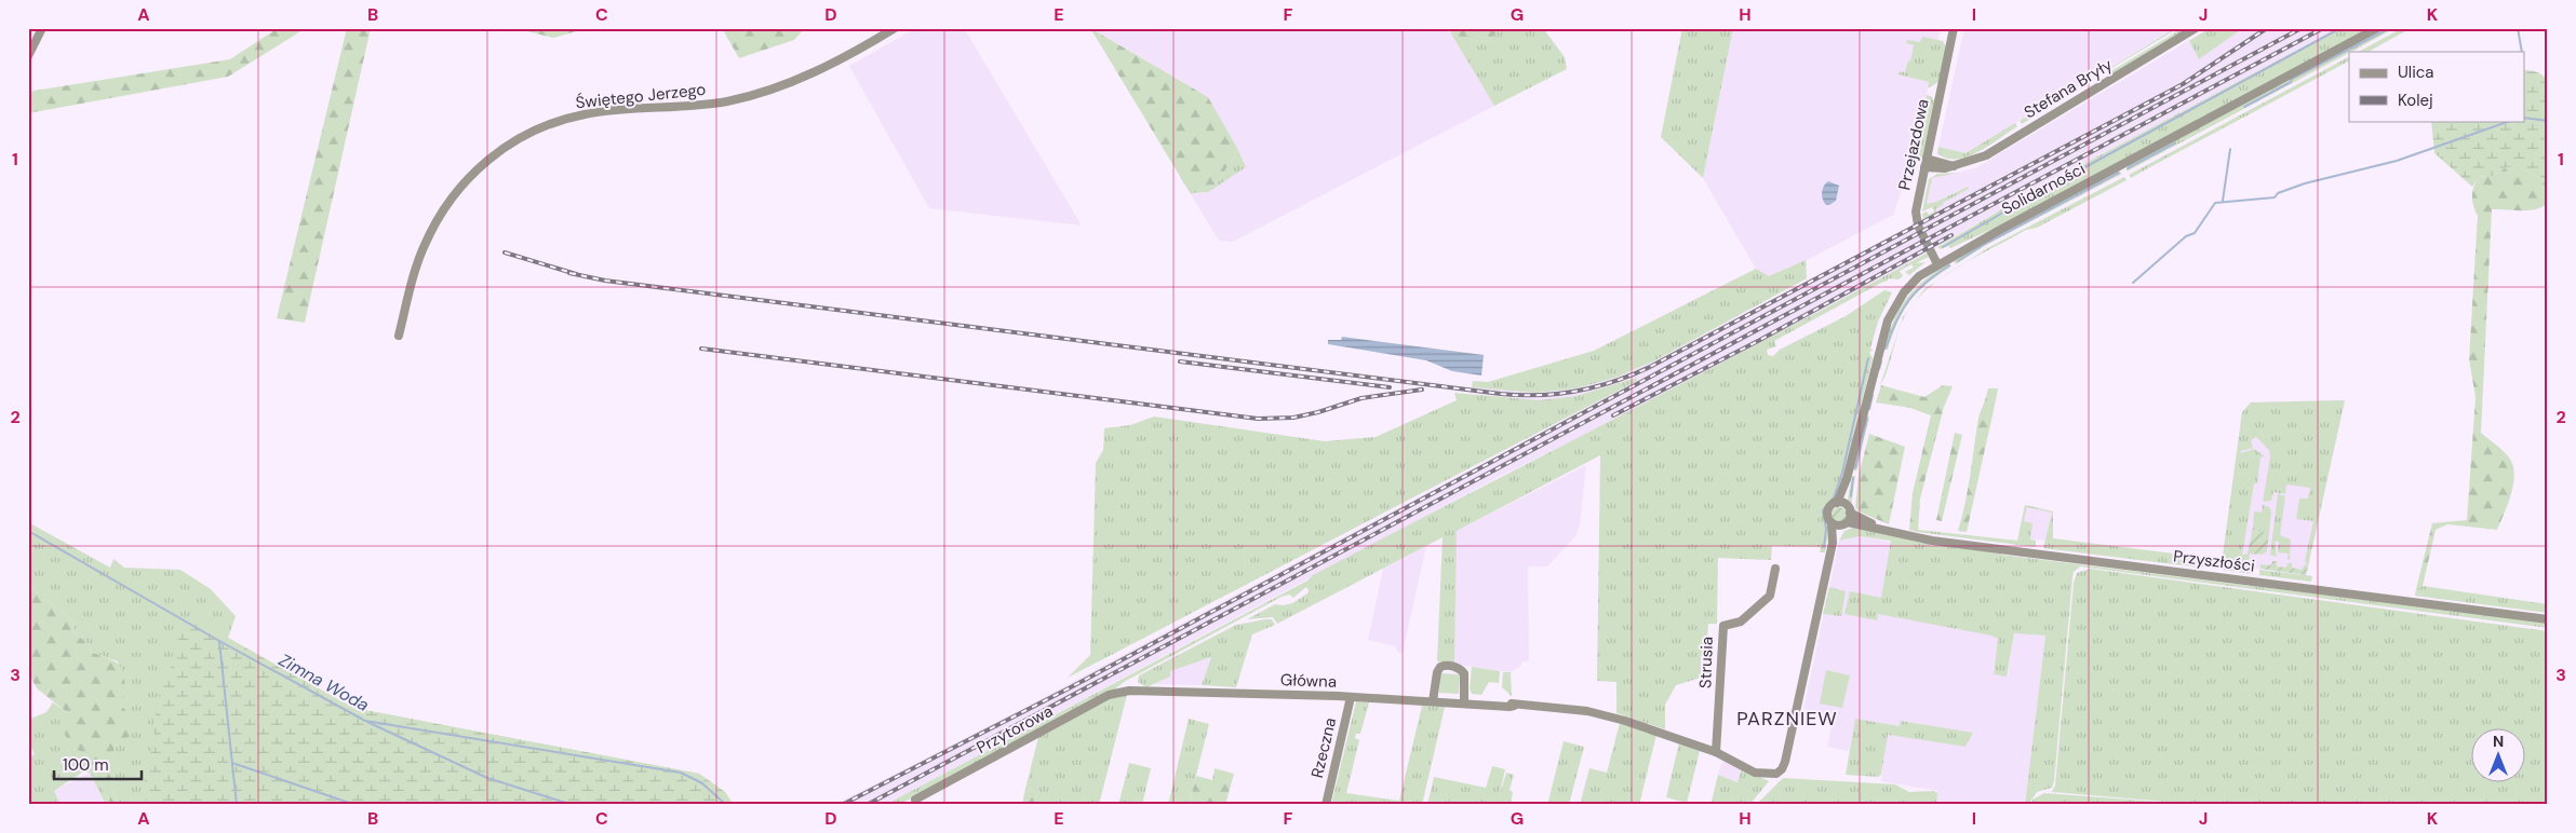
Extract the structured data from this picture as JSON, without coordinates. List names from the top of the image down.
{
  "streets": {
    "street": [
      "Stefana Bryły",
      "Świętego Jerzego",
      "Przejazdowa",
      "Solidarności",
      "Przyszłości",
      "Strusia",
      "Główna",
      "Przytorowa",
      "Rzeczna"
    ]
  },
  "crossings": [
    ["Stefana Bryły", "Przejazdowa"],
    ["Przejazdowa", "Solidarności"],
    ["Solidarności", "Przyszłości"],
    ["Strusia", "Główna"],
    ["Główna", "Przytorowa"],
    ["Główna", "Rzeczna"]
  ],
  "districts": ["PARZNIEW"],
  "water": ["Zimna Woda"],
  "legend": ["Ulica", "Kolej"],
  "scale_bar": "100 m",
  "north": "top",
  "grid": {
    "columns": [
      "A",
      "B",
      "C",
      "D",
      "E",
      "F",
      "G",
      "H",
      "I",
      "J",
      "K"
    ],
    "rows": ["1", "2", "3"]
  }
}
